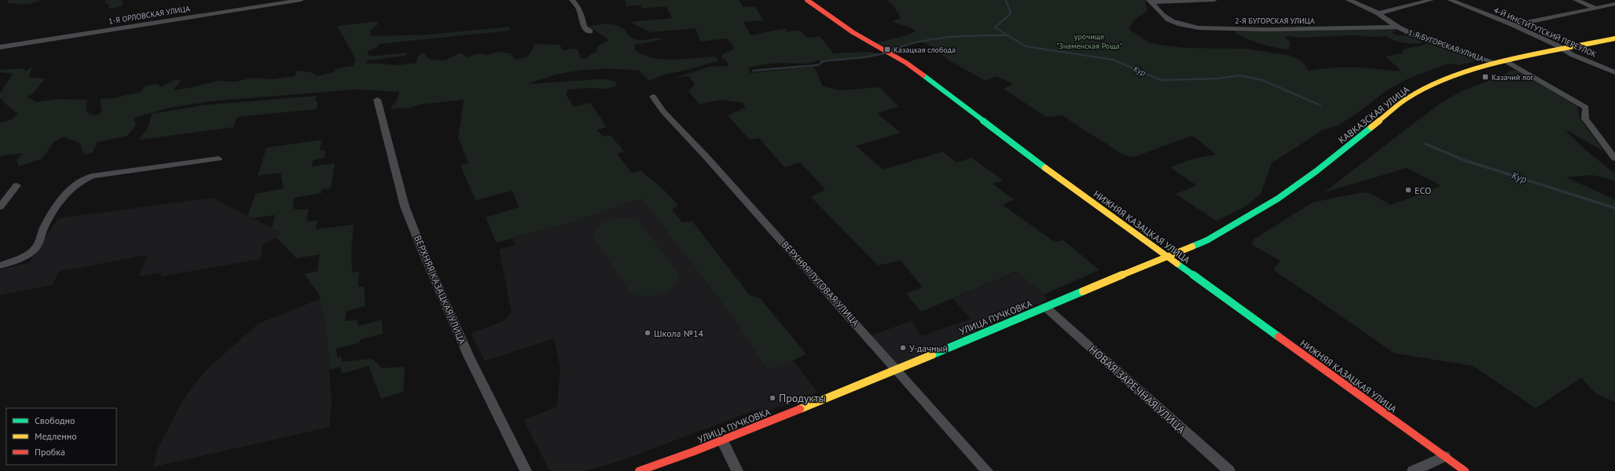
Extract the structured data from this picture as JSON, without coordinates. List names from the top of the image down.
{
  "streets": {
    "main road": ["КАВКАЗСКАЯ УЛИЦА", "НИЖНЯЯ КАЗАЦКАЯ УЛИЦА", "УЛИЦА ПУЧКОВКА"],
    "street": [
      "1-Я ОРЛОВСКАЯ УЛИЦА",
      "2-Я БУГОРСКАЯ УЛИЦА",
      "4-Й ИНСТИТУТСКИЙ ПЕРЕУЛОК",
      "1-Я БУГОРСКАЯ УЛИЦА",
      "ВЕРХНЯЯ ЛУГОВАЯ УЛИЦА",
      "ВЕРХНЯЯ КАЗАЦКАЯ УЛИЦА",
      "НОВАЯ ЗАРЕЧНАЯ УЛИЦА"
    ]
  },
  "crossings": [
    ["2-Я БУГОРСКАЯ УЛИЦА", "1-Я БУГОРСКАЯ УЛИЦА"],
    ["4-Й ИНСТИТУТСКИЙ ПЕРЕУЛОК", "КАВКАЗСКАЯ УЛИЦА"],
    ["1-Я БУГОРСКАЯ УЛИЦА", "КАВКАЗСКАЯ УЛИЦА"],
    ["КАВКАЗСКАЯ УЛИЦА", "НИЖНЯЯ КАЗАЦКАЯ УЛИЦА"],
    ["КАВКАЗСКАЯ УЛИЦА", "УЛИЦА ПУЧКОВКА"],
    ["НИЖНЯЯ КАЗАЦКАЯ УЛИЦА", "УЛИЦА ПУЧКОВКА"],
    ["ВЕРХНЯЯ ЛУГОВАЯ УЛИЦА", "УЛИЦА ПУЧКОВКА"],
    ["УЛИЦА ПУЧКОВКА", "НОВАЯ ЗАРЕЧНАЯ УЛИЦА"]
  ],
  "water": ["Кур"],
  "parks": ["урочище \"Знаменская Роща\""],
  "places": {
    "transit": ["Казацкая слобода", "Казачий лог"],
    "other": [
      "ECO",
      "Школа №14",
      "У-дачный",
      "Продукты"
    ]
  },
  "legend": ["Свободно", "Медленно", "Пробка"]
}
